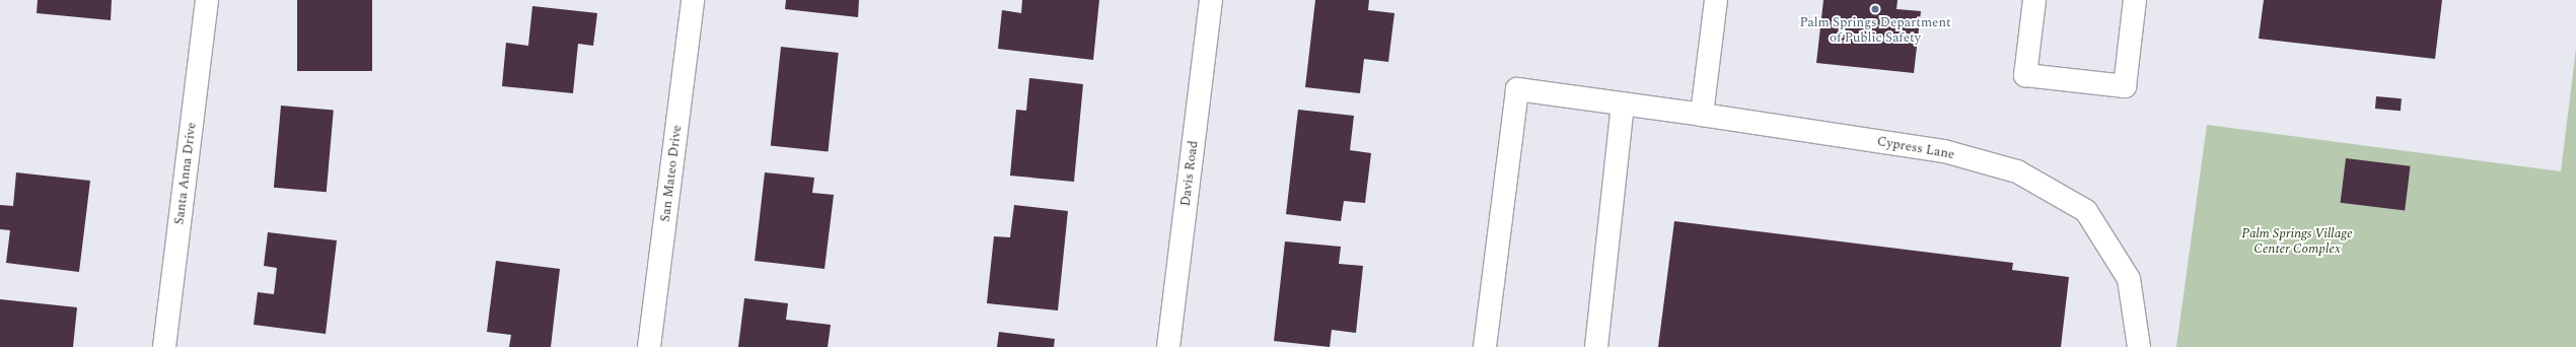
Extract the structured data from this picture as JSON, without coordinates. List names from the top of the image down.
{
  "streets": {
    "street": [
      "Cypress Lane",
      "Santa Anna Drive",
      "San Mateo Drive",
      "Davis Road"
    ]
  },
  "parks": ["Palm Springs Village Center Complex"],
  "places": ["Palm Springs Department of Public Safety"]
}
